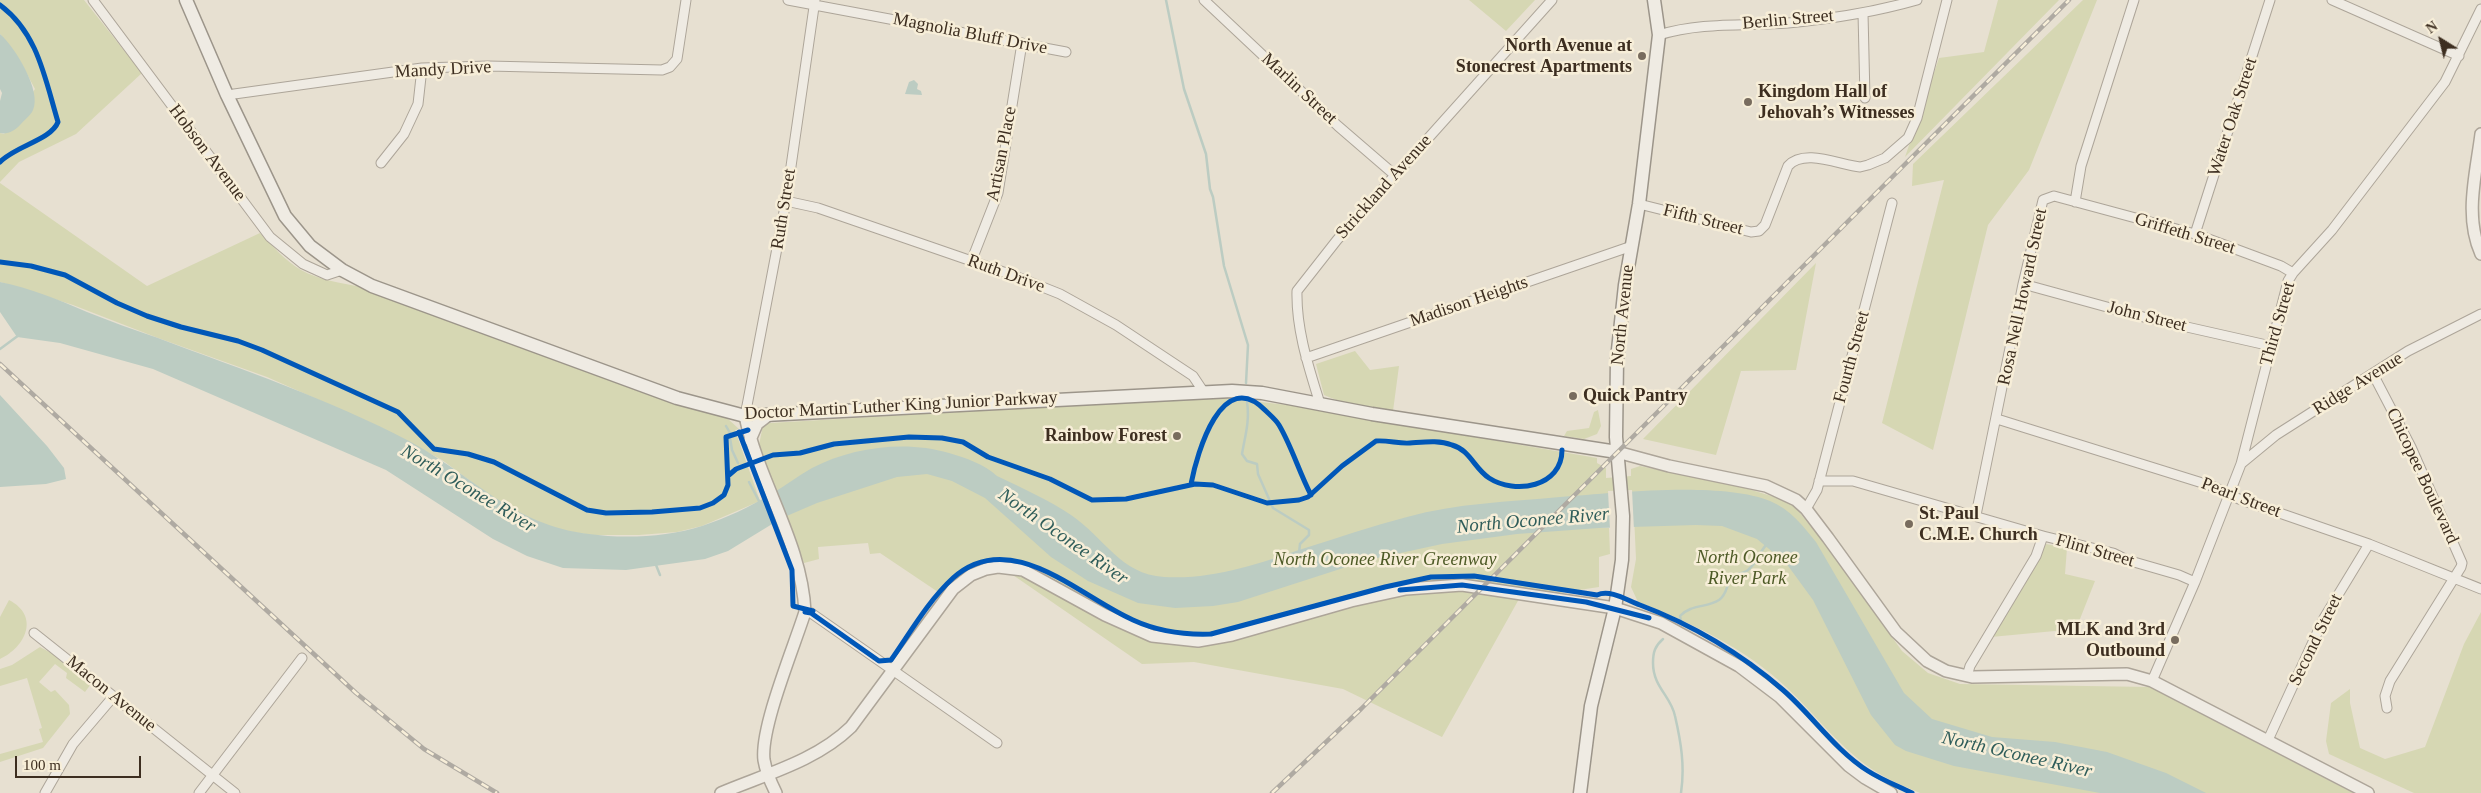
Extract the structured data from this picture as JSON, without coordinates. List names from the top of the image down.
{
  "streets": {
    "main road": ["North Avenue", "Doctor Martin Luther King Junior Parkway"],
    "street": [
      "Berlin Street",
      "Magnolia Bluff Drive",
      "Mandy Drive",
      "Marlin Street",
      "Water Oak Street",
      "Hobson Avenue",
      "Artisan Place",
      "Strickland Avenue",
      "Ruth Street",
      "Fifth Street",
      "Griffeth Street",
      "Ruth Drive",
      "Rosa Nell Howard Street",
      "Madison Heights",
      "John Street",
      "Third Street",
      "Fourth Street",
      "Ridge Avenue",
      "Chicopee Boulevard",
      "Pearl Street",
      "Flint Street",
      "Second Street",
      "Macon Avenue"
    ]
  },
  "crossings": [
    ["Berlin Street", "North Avenue"],
    ["Magnolia Bluff Drive", "Artisan Place"],
    ["Magnolia Bluff Drive", "Ruth Street"],
    ["Mandy Drive", "Doctor Martin Luther King Junior Parkway"],
    ["Marlin Street", "Strickland Avenue"],
    ["Water Oak Street", "Griffeth Street"],
    ["Hobson Avenue", "Doctor Martin Luther King Junior Parkway"],
    ["Artisan Place", "Ruth Drive"],
    ["Strickland Avenue", "Madison Heights"],
    ["Strickland Avenue", "Doctor Martin Luther King Junior Parkway"],
    ["Ruth Street", "Ruth Drive"],
    ["Ruth Street", "Doctor Martin Luther King Junior Parkway"],
    ["Fifth Street", "North Avenue"],
    ["Griffeth Street", "Rosa Nell Howard Street"],
    ["Griffeth Street", "Third Street"],
    ["Ruth Drive", "Doctor Martin Luther King Junior Parkway"],
    ["Rosa Nell Howard Street", "John Street"],
    ["Rosa Nell Howard Street", "Pearl Street"],
    ["Rosa Nell Howard Street", "Flint Street"],
    ["Madison Heights", "North Avenue"],
    ["North Avenue", "Doctor Martin Luther King Junior Parkway"],
    ["John Street", "Third Street"],
    ["Third Street", "Ridge Avenue"],
    ["Third Street", "Pearl Street"],
    ["Third Street", "Flint Street"],
    ["Fourth Street", "Flint Street"],
    ["Ridge Avenue", "Chicopee Boulevard"],
    ["Chicopee Boulevard", "Pearl Street"],
    ["Pearl Street", "Second Street"]
  ],
  "water": ["North Oconee River"],
  "parks": ["North Oconee River Park", "North Oconee River Greenway"],
  "places": [
    "North Avenue at Stonecrest Apartments",
    "Kingdom Hall of Jehovah’s Witnesses",
    "Quick Pantry",
    "Rainbow Forest",
    "St. Paul C.M.E. Church",
    "MLK and 3rd Outbound"
  ],
  "scale_bar": "100 m",
  "north": "top left"
}
